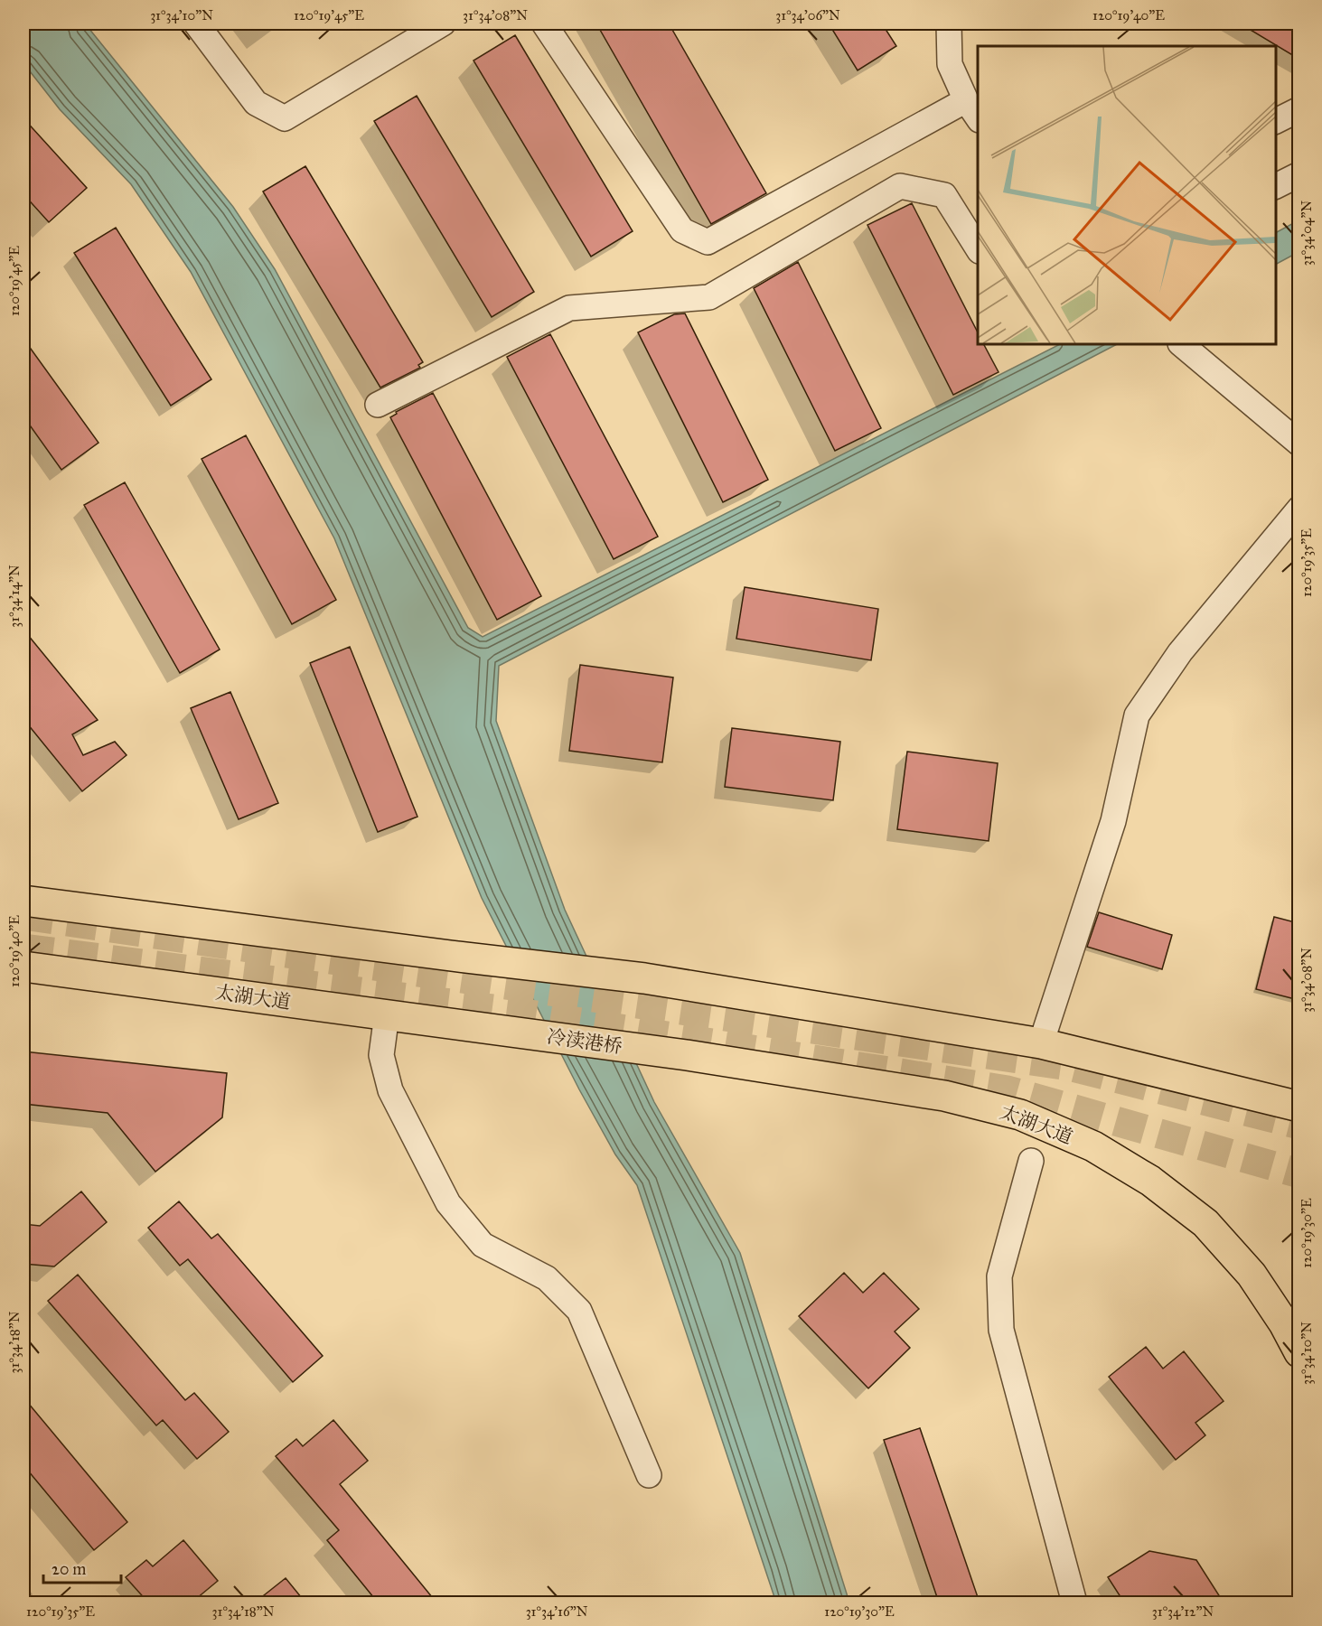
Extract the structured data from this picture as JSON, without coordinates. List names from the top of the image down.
{
  "streets": {
    "main road": ["太湖大道", "冷渎港桥"]
  },
  "crossings": [
    ["太湖大道", "冷渎港桥"]
  ],
  "scale_bar": "20 m",
  "coordinates": [
    "31°34'10\"N",
    "120°19'45\"E",
    "31°34'08\"N",
    "31°34'06\"N",
    "120°19'40\"E",
    "31°34'04\"N",
    "120°19'35\"E",
    "31°34'14\"N",
    "120°19'30\"E",
    "31°34'18\"N",
    "31°34'16\"N",
    "31°34'12\"N"
  ]
}
